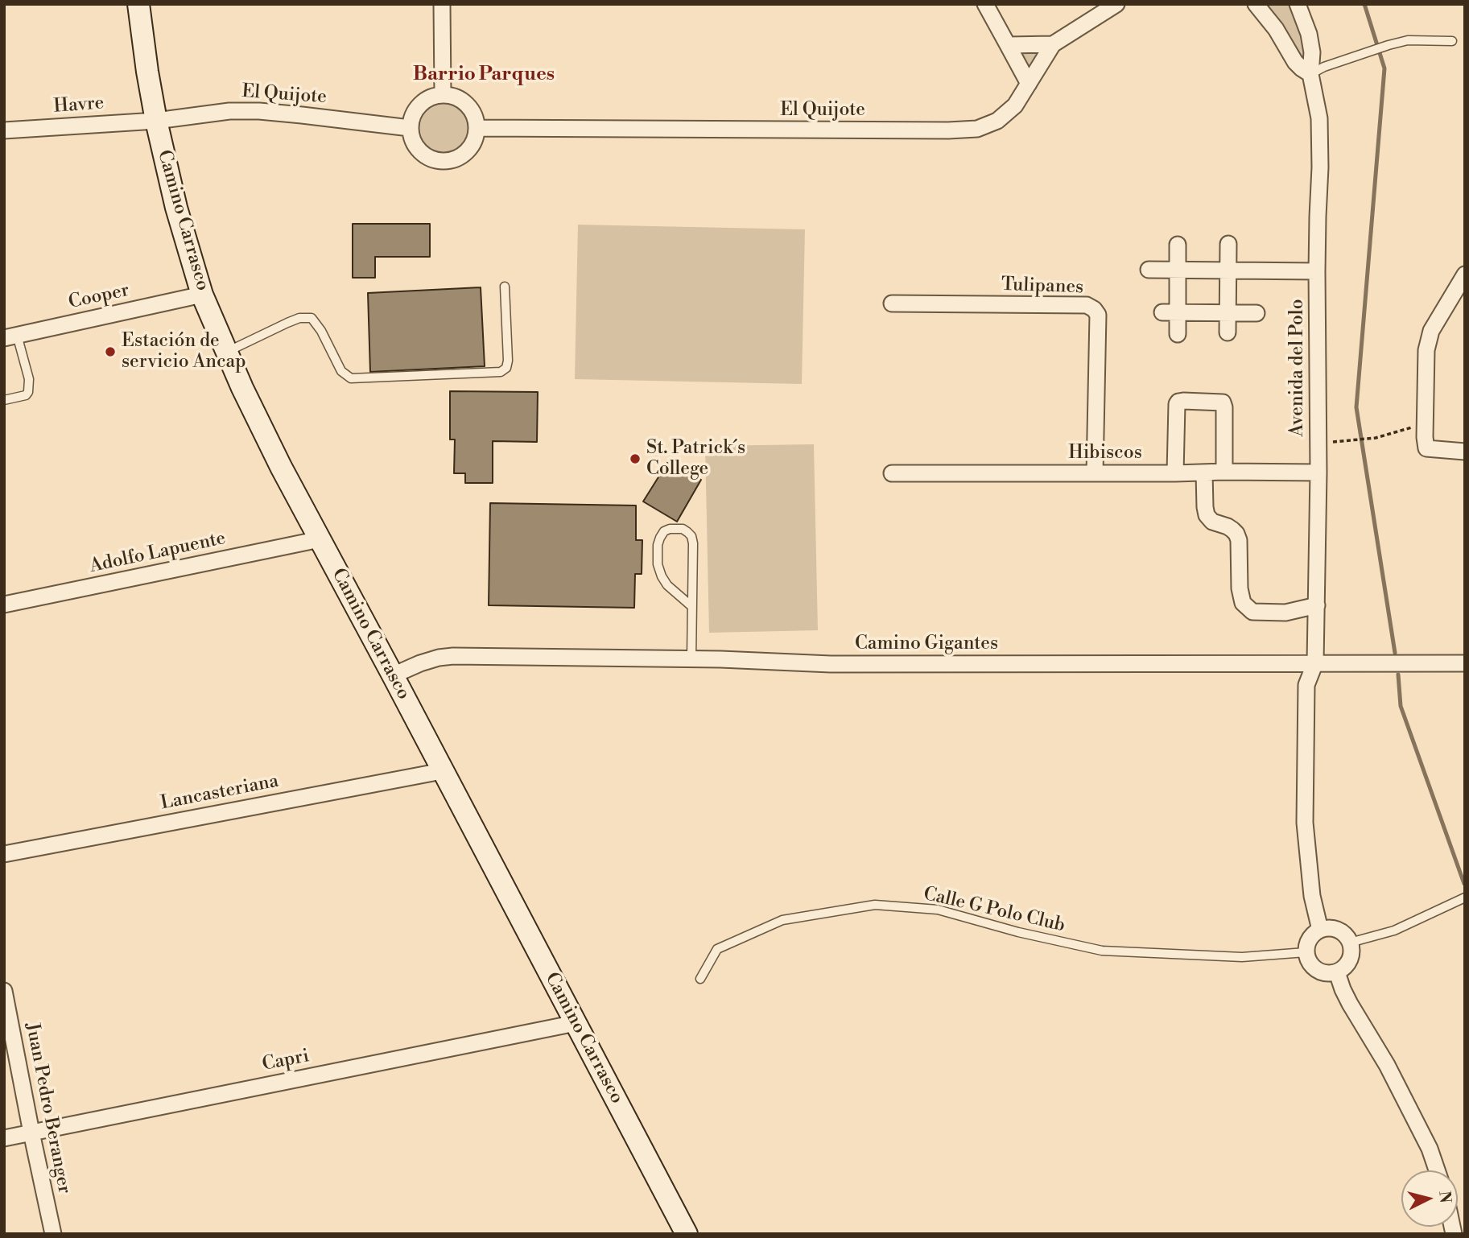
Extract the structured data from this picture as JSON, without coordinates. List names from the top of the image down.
{
  "streets": {
    "main road": ["Camino Carrasco"],
    "street": [
      "El Quijote",
      "Havre",
      "Tulipanes",
      "Cooper",
      "Avenida del Polo",
      "Hibiscos",
      "Adolfo Lapuente",
      "Camino Gigantes",
      "Lancasteriana",
      "Capri",
      "Juan Pedro Beranger"
    ],
    "lane": ["Calle G Polo Club"]
  },
  "crossings": [
    ["El Quijote", "Havre"],
    ["El Quijote", "Camino Carrasco"],
    ["Havre", "Camino Carrasco"],
    ["Camino Carrasco", "Cooper"],
    ["Camino Carrasco", "Adolfo Lapuente"],
    ["Camino Carrasco", "Camino Gigantes"],
    ["Camino Carrasco", "Lancasteriana"],
    ["Camino Carrasco", "Capri"],
    ["Tulipanes", "Hibiscos"],
    ["Avenida del Polo", "Hibiscos"],
    ["Avenida del Polo", "Camino Gigantes"],
    ["Avenida del Polo", "Calle G Polo Club"],
    ["Capri", "Juan Pedro Beranger"]
  ],
  "districts": ["Barrio Parques"],
  "places": ["Estación de servicio Ancap", "St. Patrick´s College"],
  "north": "right"
}
